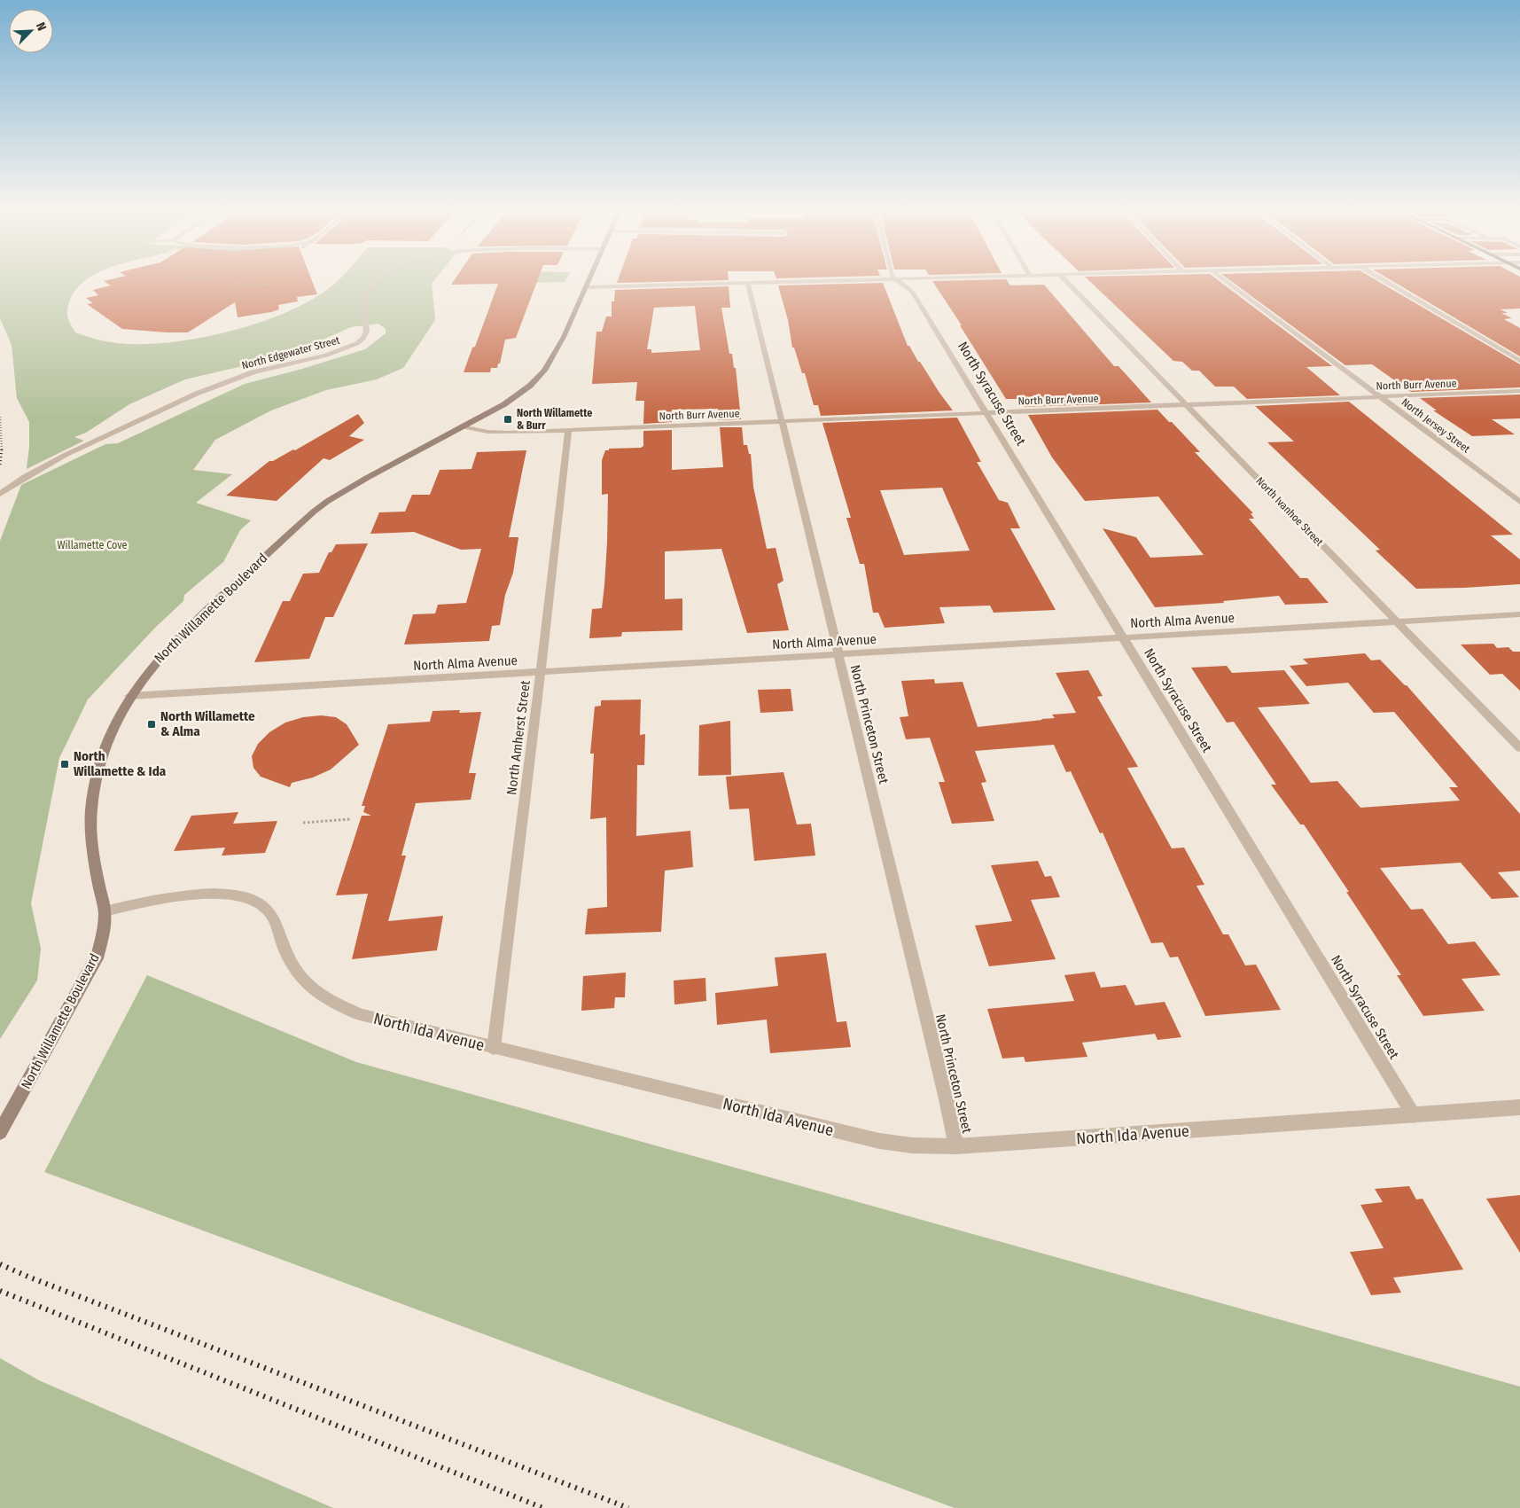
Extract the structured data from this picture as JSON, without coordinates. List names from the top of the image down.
{
  "streets": {
    "main road": ["North Willamette Boulevard"],
    "street": [
      "North Edgewater Street",
      "North Burr Avenue",
      "North Syracuse Street",
      "North Jersey Street",
      "North Ivanhoe Street",
      "North Alma Avenue",
      "North Princeton Street",
      "North Amherst Street",
      "North Ida Avenue"
    ]
  },
  "crossings": [
    ["North Burr Avenue", "North Syracuse Street"],
    ["North Burr Avenue", "North Jersey Street"],
    ["North Burr Avenue", "North Ivanhoe Street"],
    ["North Burr Avenue", "North Willamette Boulevard"],
    ["North Burr Avenue", "North Princeton Street"],
    ["North Burr Avenue", "North Amherst Street"],
    ["North Syracuse Street", "North Alma Avenue"],
    ["North Syracuse Street", "North Ida Avenue"],
    ["North Ivanhoe Street", "North Alma Avenue"],
    ["North Willamette Boulevard", "North Alma Avenue"],
    ["North Willamette Boulevard", "North Ida Avenue"],
    ["North Alma Avenue", "North Princeton Street"],
    ["North Alma Avenue", "North Amherst Street"],
    ["North Princeton Street", "North Ida Avenue"],
    ["North Amherst Street", "North Ida Avenue"]
  ],
  "parks": ["Willamette Cove"],
  "places": {
    "transit": ["North Willamette & Burr", "North Willamette & Alma", "North Willamette & Ida"]
  },
  "north": "top right"
}
